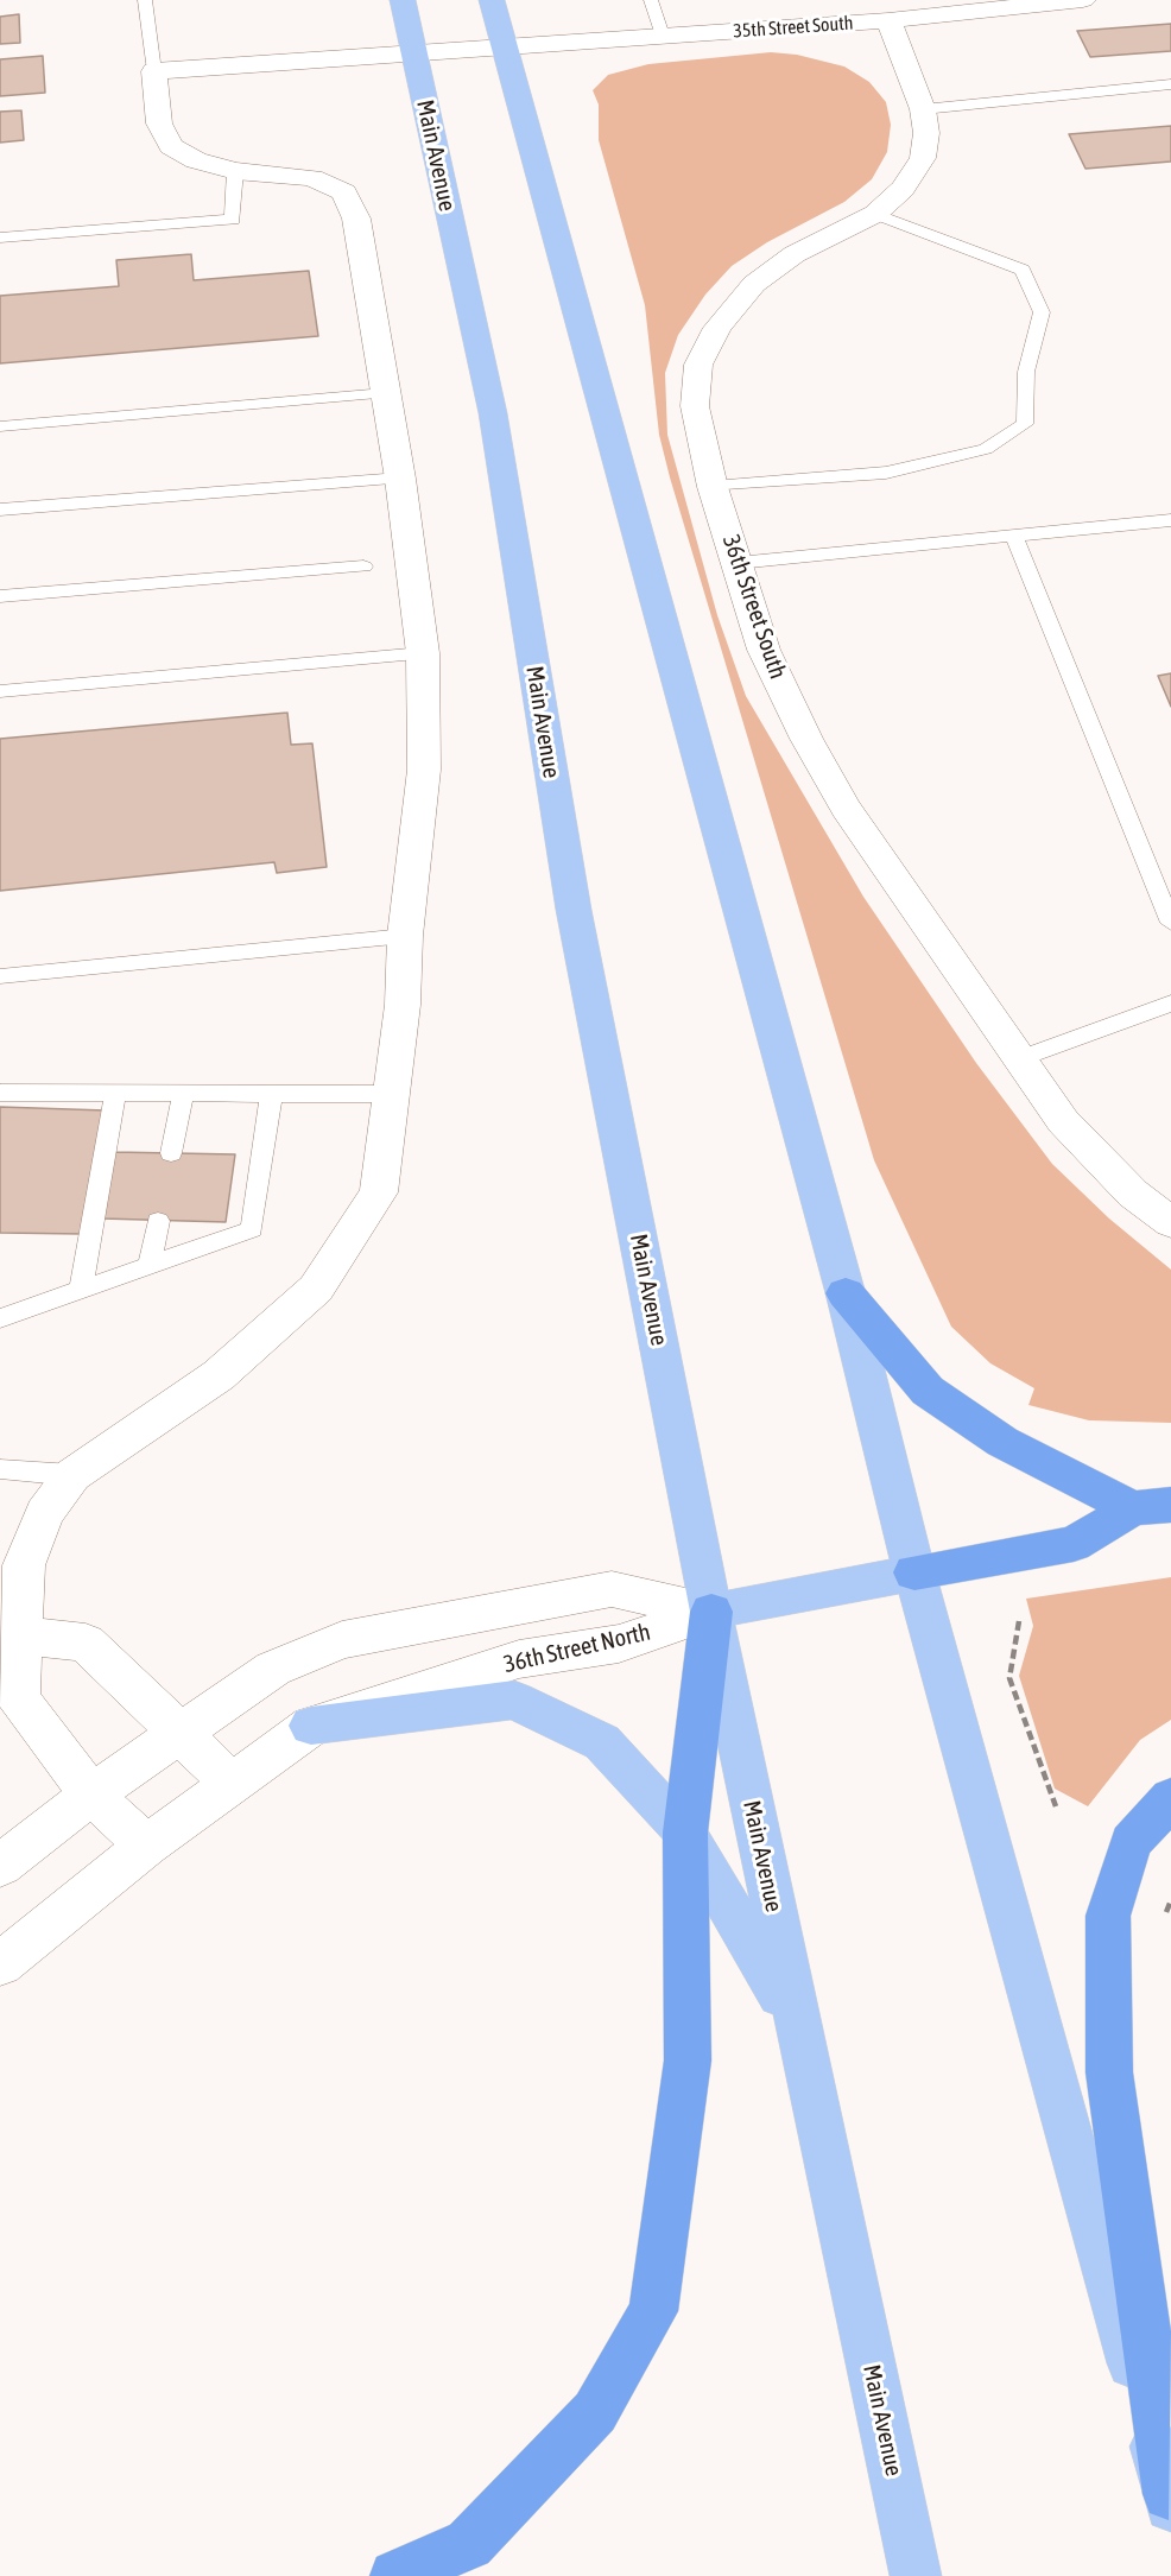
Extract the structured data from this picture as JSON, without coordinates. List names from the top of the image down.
{
  "streets": {
    "main road": ["Main Avenue"],
    "street": ["35th Street South", "36th Street South", "36th Street North"]
  },
  "crossings": [
    ["35th Street South", "Main Avenue"],
    ["35th Street South", "36th Street South"],
    ["Main Avenue", "36th Street North"]
  ]
}
